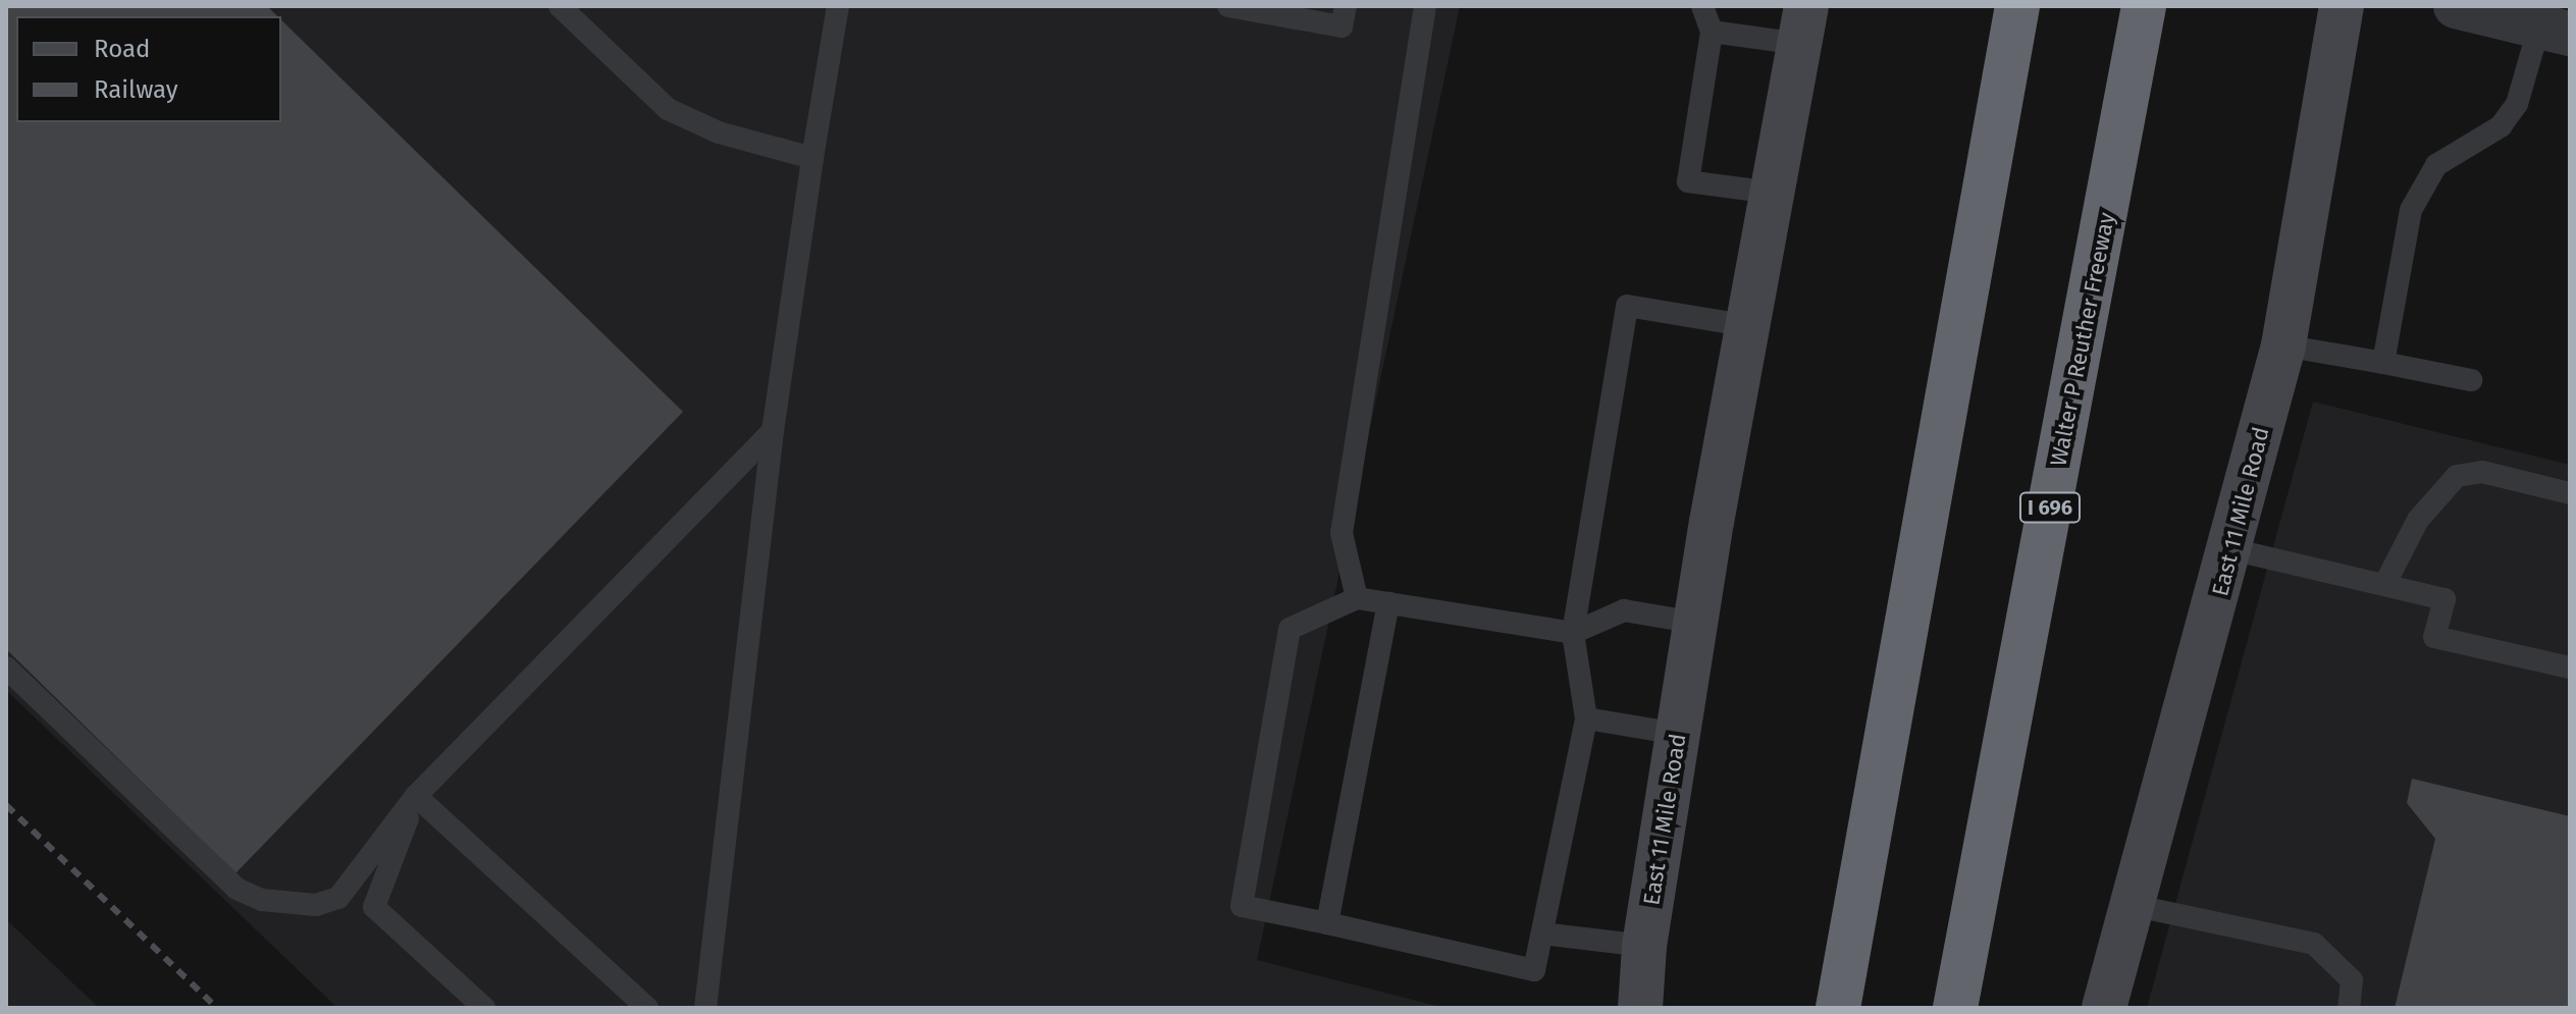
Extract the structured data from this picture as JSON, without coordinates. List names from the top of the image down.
{
  "streets": {
    "highway": ["Walter P Reuther Freeway", "I 696"],
    "main road": ["East 11 Mile Road"]
  },
  "legend": ["Road", "Railway"]
}
